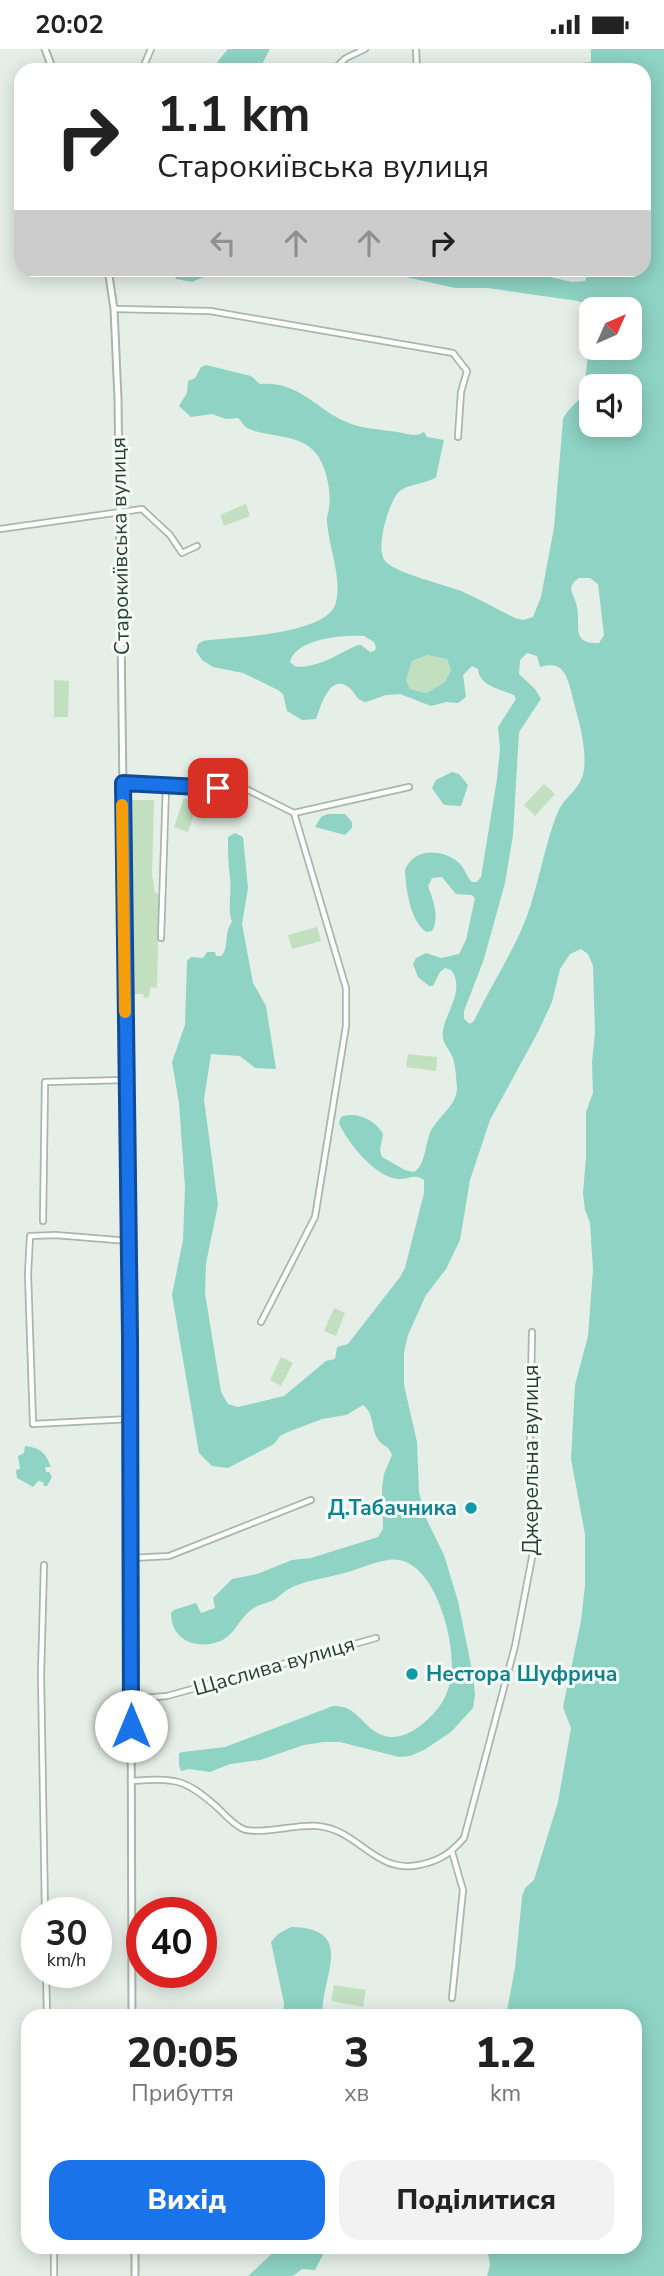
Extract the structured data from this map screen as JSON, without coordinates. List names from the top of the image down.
{
  "streets": {
    "street": ["Старокиївська вулиця", "Джерельна вулиця", "Щаслива вулиця"]
  },
  "crossings": [
    ["Старокиївська вулиця", "Щаслива вулиця"]
  ],
  "places": ["Д.Табачника", "Нестора Шуфрича"],
  "north": "top right",
  "page": {
    "status": "20:02",
    "turn": ["1.1 km", "Старокиївська вулиця"],
    "speed": "30 km/h",
    "limit": "40",
    "eta": [
      "20:05",
      "Прибуття",
      "3",
      "хв",
      "1.2",
      "km"
    ],
    "buttons": ["Вихід", "Поділитися"]
  }
}
